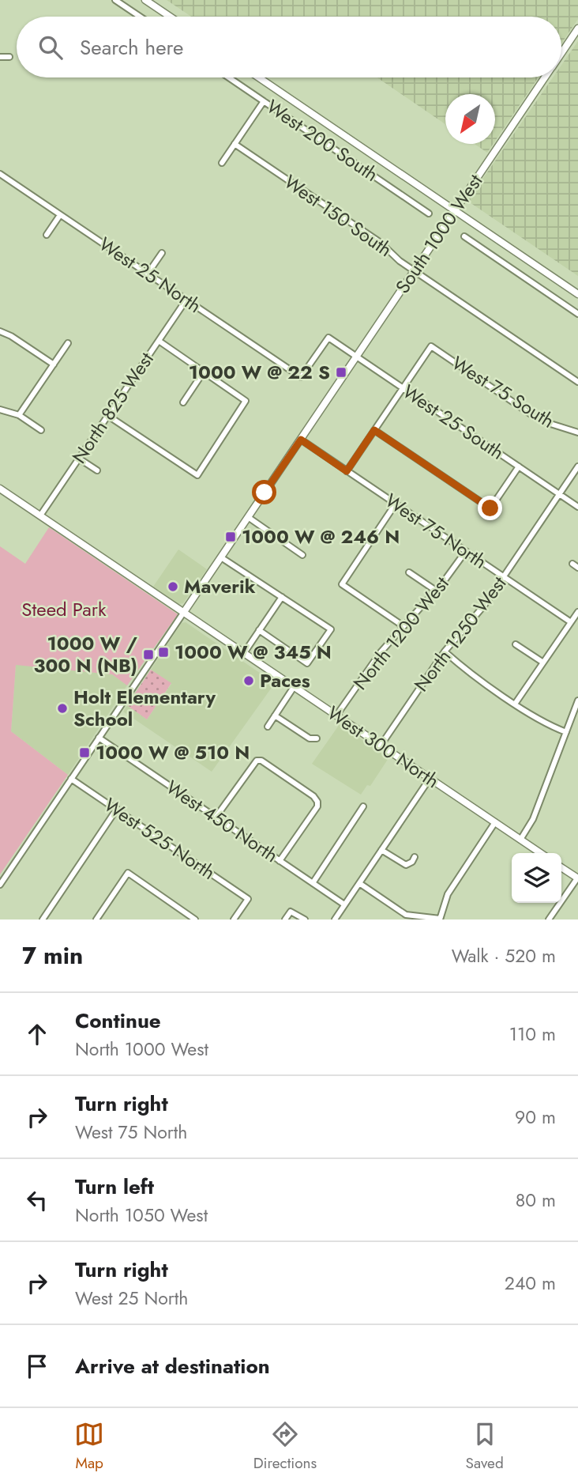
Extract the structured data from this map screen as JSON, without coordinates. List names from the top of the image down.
{
  "streets": {
    "main road": ["South 1000 West", "West 300 North"],
    "street": [
      "West 200 South",
      "West 150 South",
      "West 25 North",
      "West 75 South",
      "North 825 West",
      "West 25 South",
      "West 75 North",
      "North 1200 West",
      "North 1250 West",
      "West 450 North",
      "West 525 North"
    ]
  },
  "crossings": [
    ["West 150 South", "South 1000 West"],
    ["South 1000 West", "West 25 South"],
    ["South 1000 West", "West 75 North"],
    ["South 1000 West", "West 300 North"],
    ["West 25 North", "North 825 West"],
    ["West 25 North", "West 25 South"],
    ["West 75 South", "West 25 South"],
    ["North 825 West", "West 300 North"],
    ["West 25 South", "North 1250 West"],
    ["West 75 North", "North 1200 West"],
    ["West 75 North", "North 1250 West"],
    ["North 1200 West", "West 300 North"],
    ["North 1250 West", "West 300 North"]
  ],
  "parks": ["Steed Park"],
  "places": {
    "transit": [
      "1000 W @ 22 S",
      "1000 W @ 246 N",
      "1000 W @ 345 N",
      "1000 W / 300 N (NB)",
      "1000 W @ 510 N"
    ],
    "other": ["Maverik", "Paces", "Holt Elementary School"]
  },
  "north": "bottom left",
  "page": {
    "search": "Search here",
    "heading": ["7 min", "Walk · 520 m"],
    "list": [
      ["Continue", "North 1000 West", "110 m"],
      ["Turn right", "West 75 North", "90 m"],
      ["Turn left", "North 1050 West", "80 m"],
      ["Turn right", "West 25 North", "240 m"],
      "Arrive at destination"
    ],
    "nav": ["Map", "Directions", "Saved"]
  }
}
